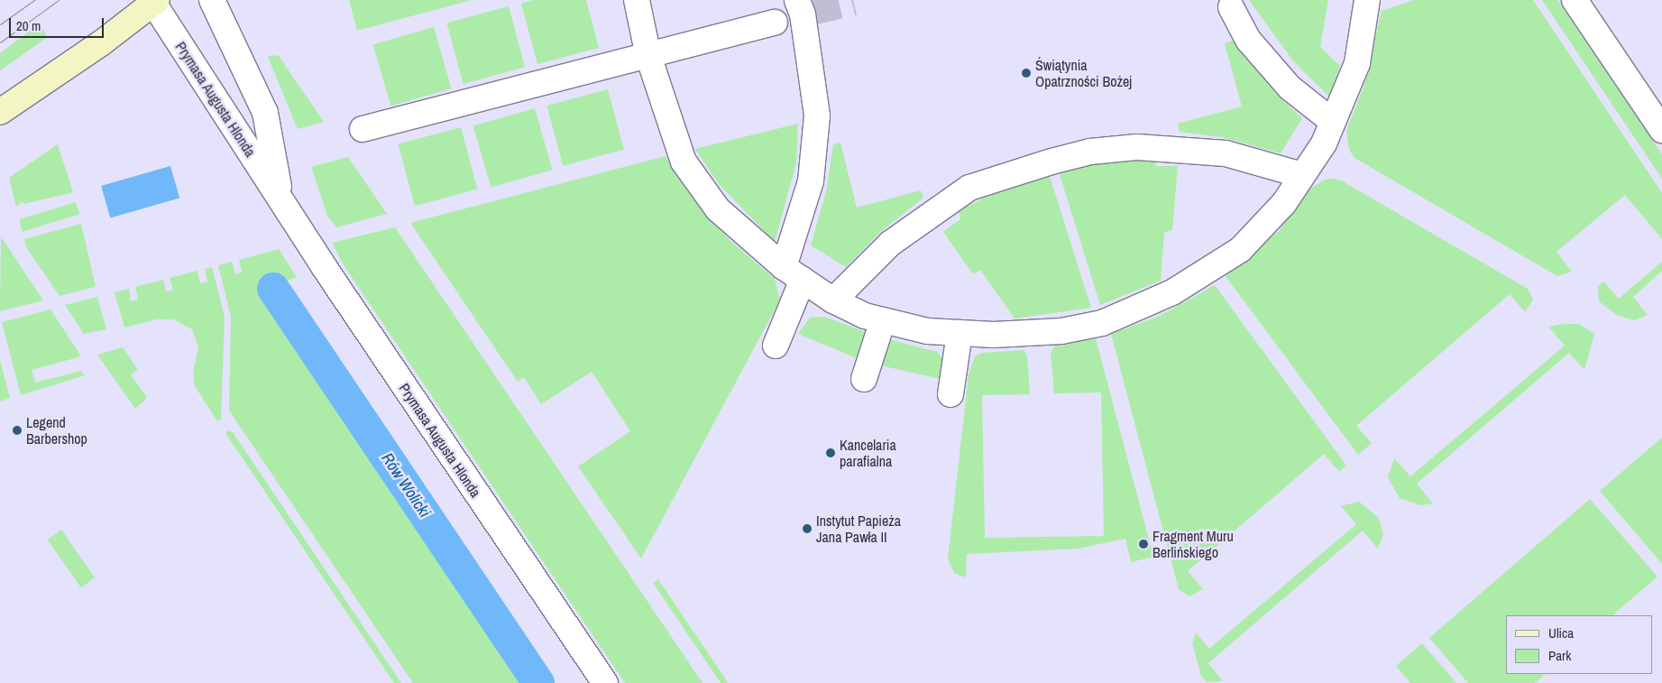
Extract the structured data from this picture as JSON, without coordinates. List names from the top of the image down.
{
  "streets": {
    "street": ["Prymasa Augusta Hlonda"]
  },
  "water": ["Rów Wolicki"],
  "places": [
    "Świątynia Opatrzności Bożej",
    "Legend Barbershop",
    "Kancelaria parafialna",
    "Instytut Papieża Jana Pawła II",
    "Fragment Muru Berlińskiego"
  ],
  "legend": ["Ulica", "Park"],
  "scale_bar": "20 m"
}
